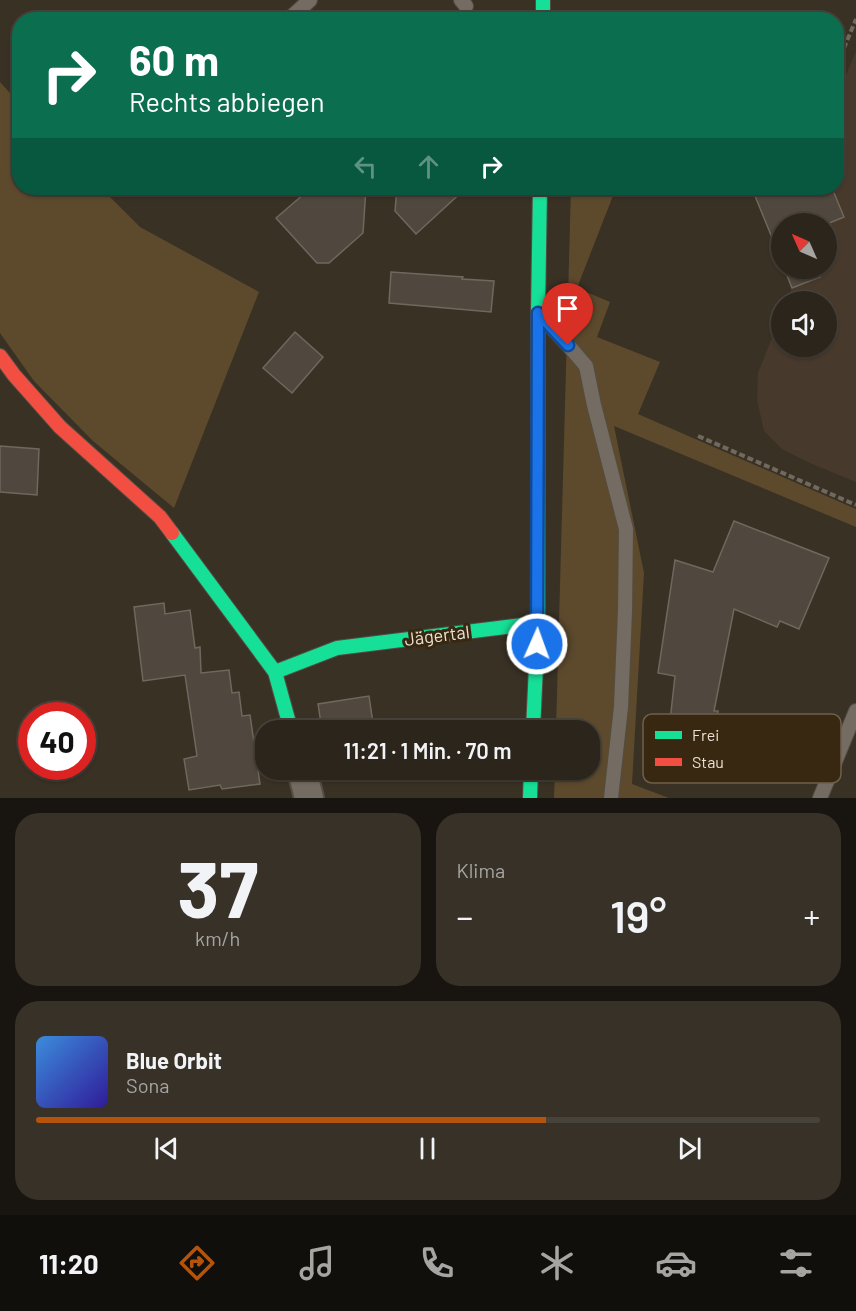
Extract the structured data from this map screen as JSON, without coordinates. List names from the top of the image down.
{
  "streets": {
    "street": ["Jägertal"]
  },
  "legend": ["Frei", "Stau"],
  "north": "top left",
  "page": {
    "turn": ["60 m", "Rechts abbiegen"],
    "limit": "40",
    "trip": "11:21 · 1 Min. · 70 m",
    "tile": [
      ["37", "km/h"],
      "Klima"
    ],
    "heat": ["−", "19°", "+"],
    "song": ["Blue Orbit", "Sona"],
    "tabs": "11:20"
  }
}
